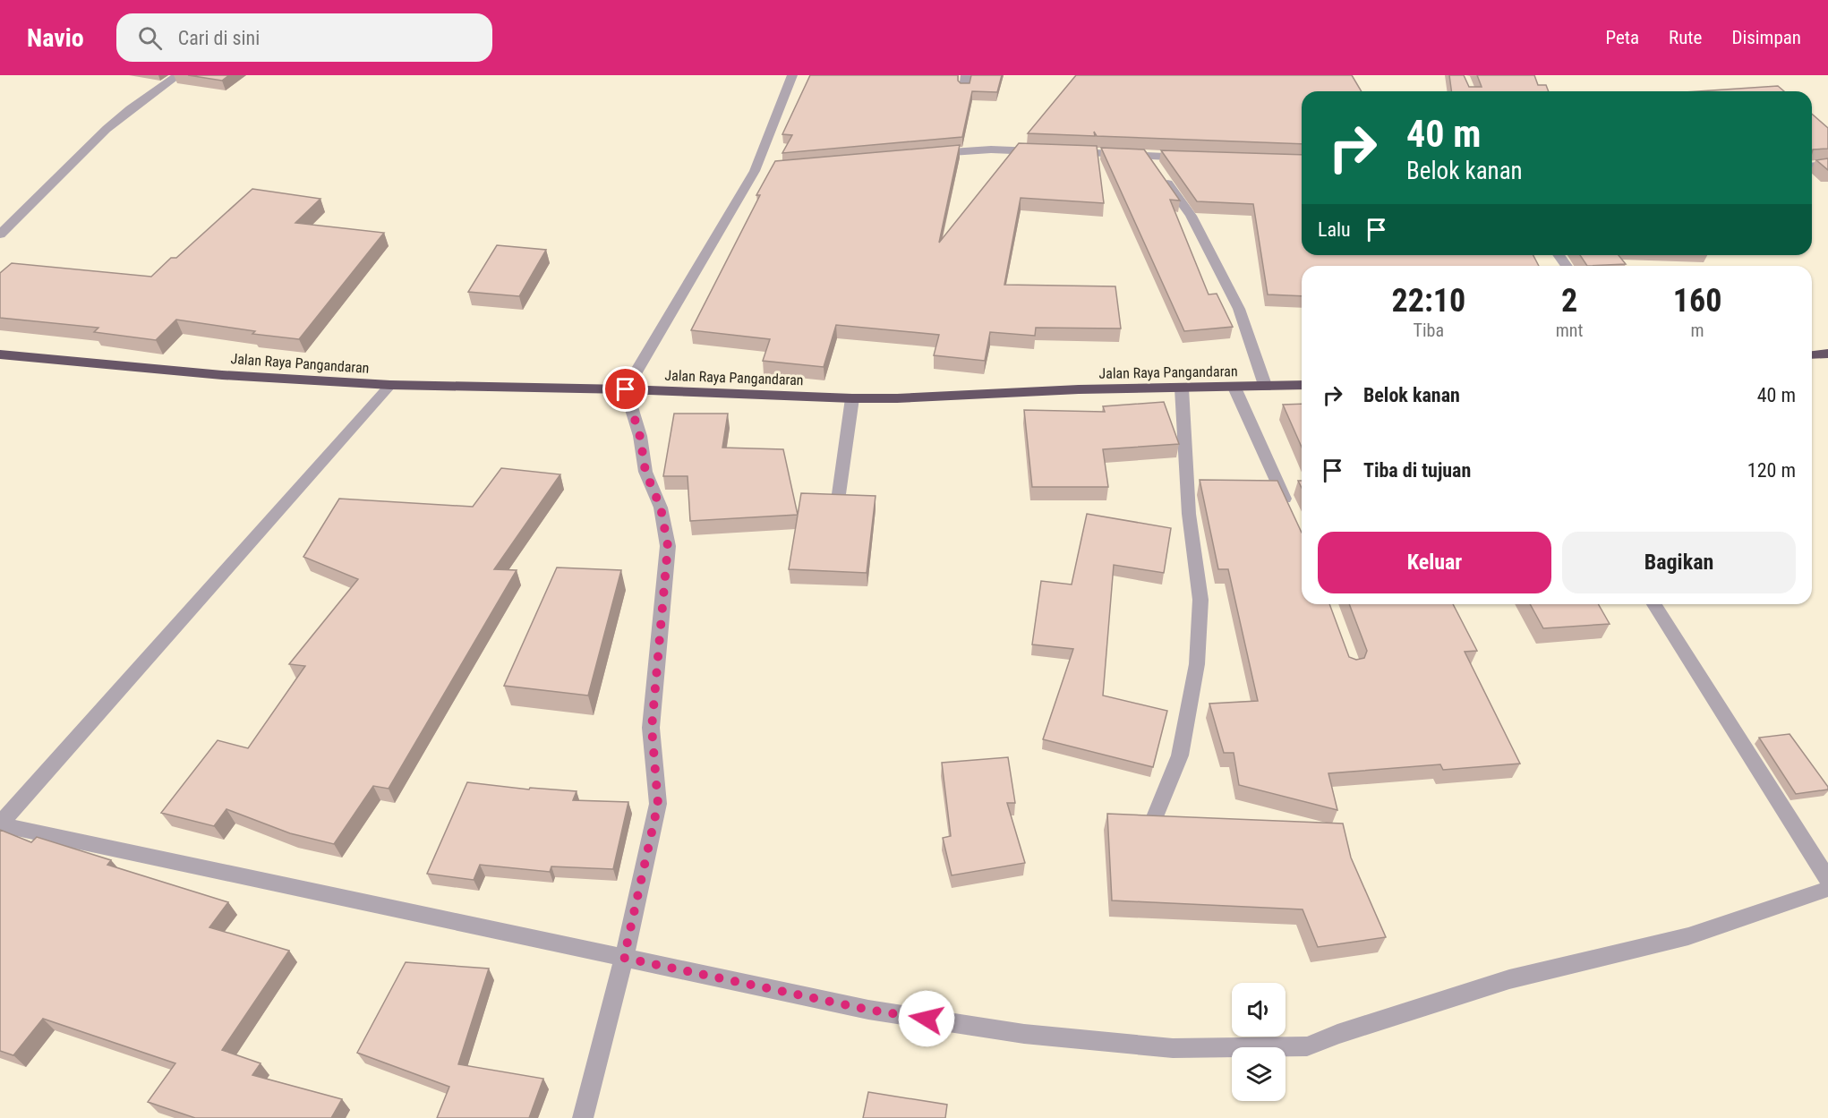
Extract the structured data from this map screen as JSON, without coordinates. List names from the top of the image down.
{
  "streets": {
    "highway": ["Jalan Raya Pangandaran"]
  },
  "page": {
    "header": "Navio",
    "search": "Cari di sini",
    "nav": ["Peta", "Rute", "Disimpan"],
    "turn": ["40 m", "Belok kanan"],
    "then": "Lalu",
    "eta": [
      "22:10",
      "Tiba",
      "2",
      "mnt",
      "160",
      "m"
    ],
    "list": [
      {
        "name": "Belok kanan",
        "value": "40 m"
      },
      {
        "name": "Tiba di tujuan",
        "value": "120 m"
      }
    ],
    "buttons": ["Keluar", "Bagikan"]
  }
}
